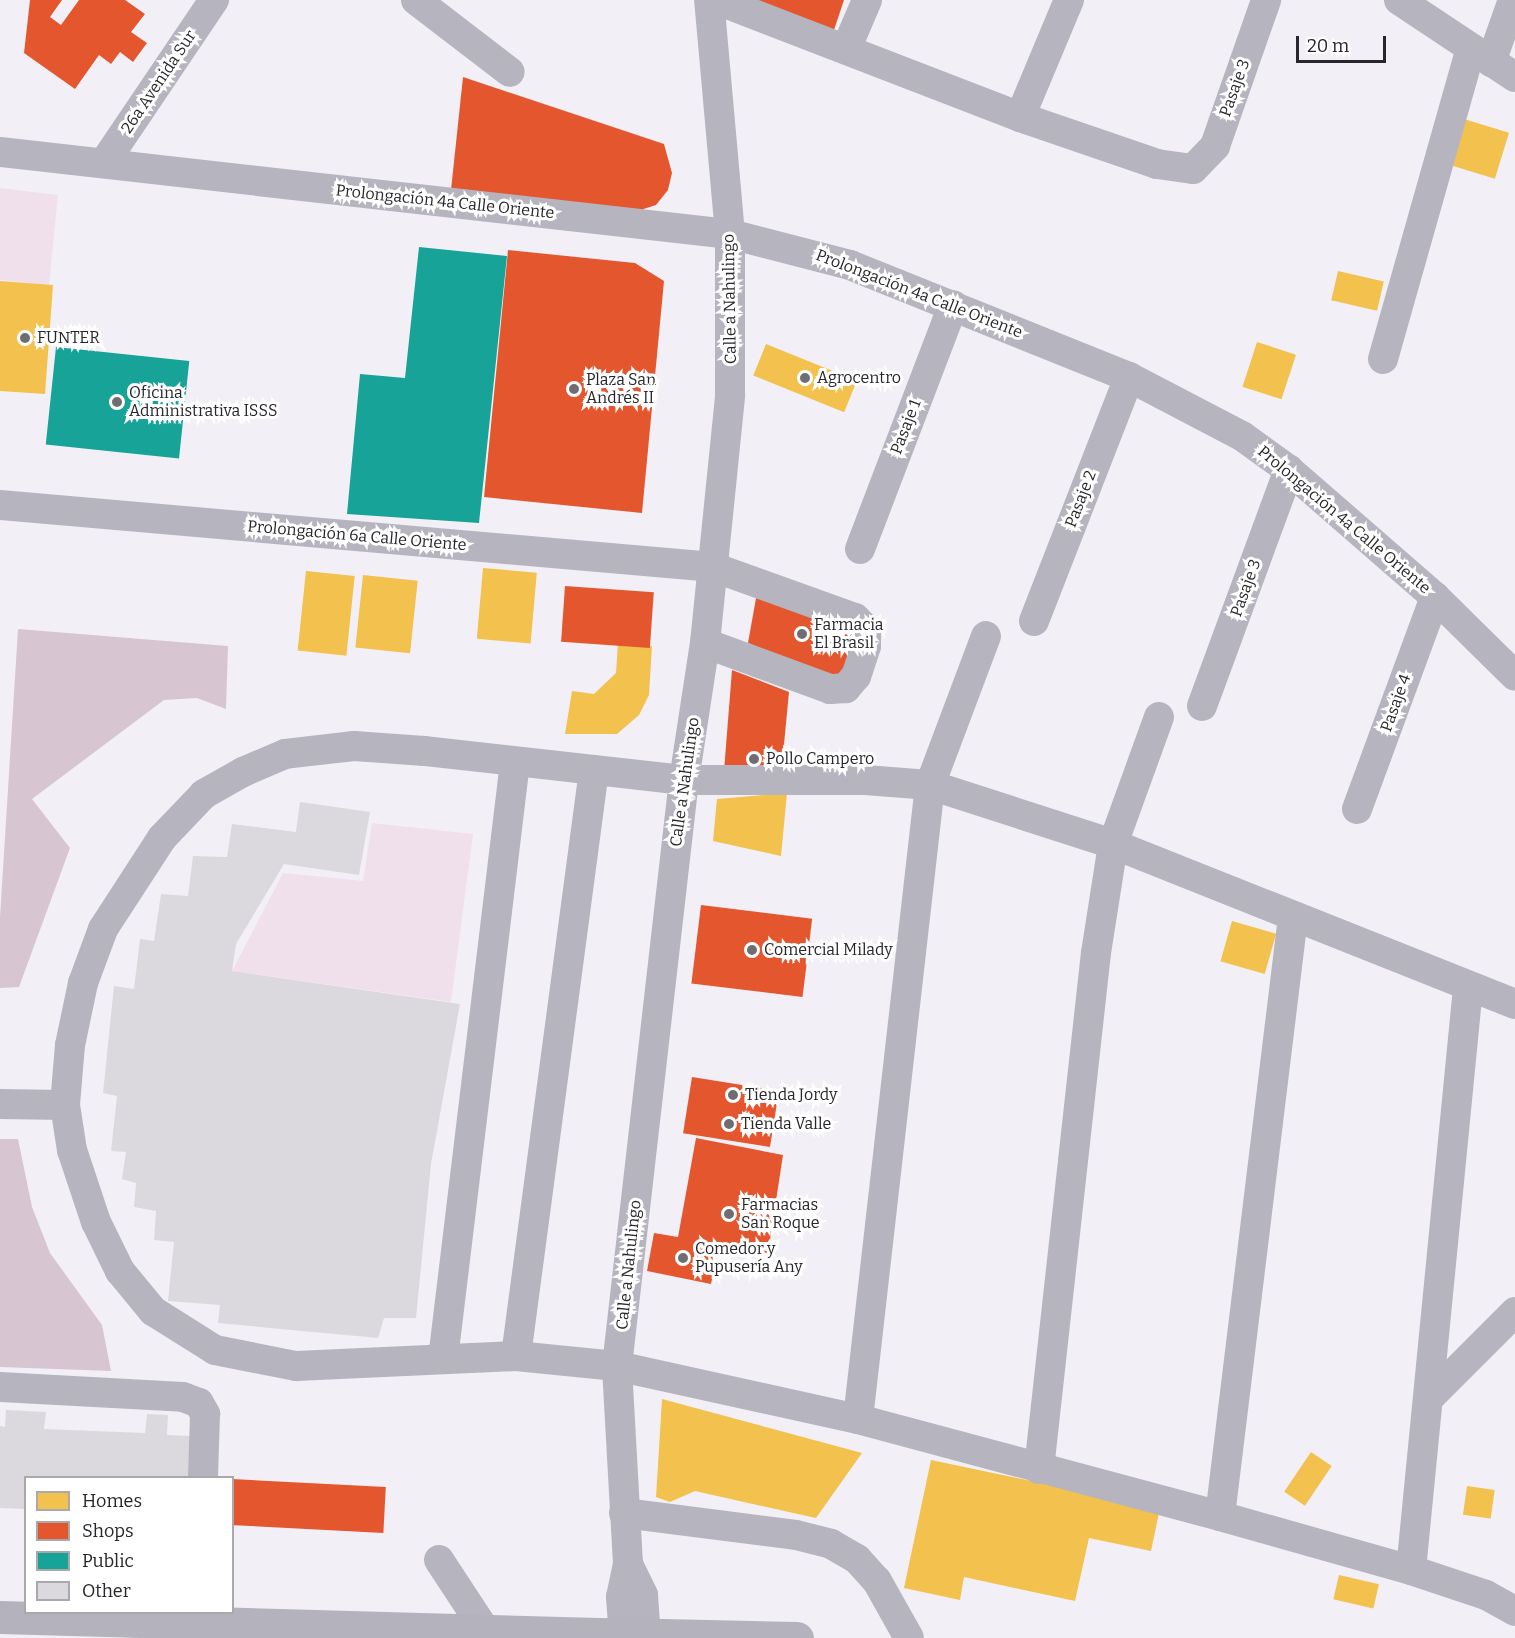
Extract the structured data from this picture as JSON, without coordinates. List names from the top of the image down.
{
  "streets": {
    "street": [
      "26a Avenida Sur",
      "Pasaje 3",
      "Prolongación 4a Calle Oriente",
      "Calle a Nahulingo",
      "Pasaje 1",
      "Pasaje 2",
      "Prolongación 6a Calle Oriente",
      "Pasaje 4"
    ]
  },
  "crossings": [
    ["26a Avenida Sur", "Prolongación 4a Calle Oriente"],
    ["Pasaje 3", "Prolongación 4a Calle Oriente"],
    ["Prolongación 4a Calle Oriente", "Calle a Nahulingo"],
    ["Prolongación 4a Calle Oriente", "Pasaje 1"],
    ["Prolongación 4a Calle Oriente", "Pasaje 2"],
    ["Prolongación 4a Calle Oriente", "Pasaje 4"],
    ["Calle a Nahulingo", "Prolongación 6a Calle Oriente"]
  ],
  "places": [
    "FUNTER",
    "Agrocentro",
    "Plaza San Andrés II",
    "Oficina Administrativa ISSS",
    "Farmacia El Brasil",
    "Pollo Campero",
    "Comercial Milady",
    "Tienda Jordy",
    "Tienda Valle",
    "Farmacias San Roque",
    "Comedor y Pupusería Any"
  ],
  "legend": [
    "Homes",
    "Shops",
    "Public",
    "Other"
  ],
  "scale_bar": "20 m"
}
